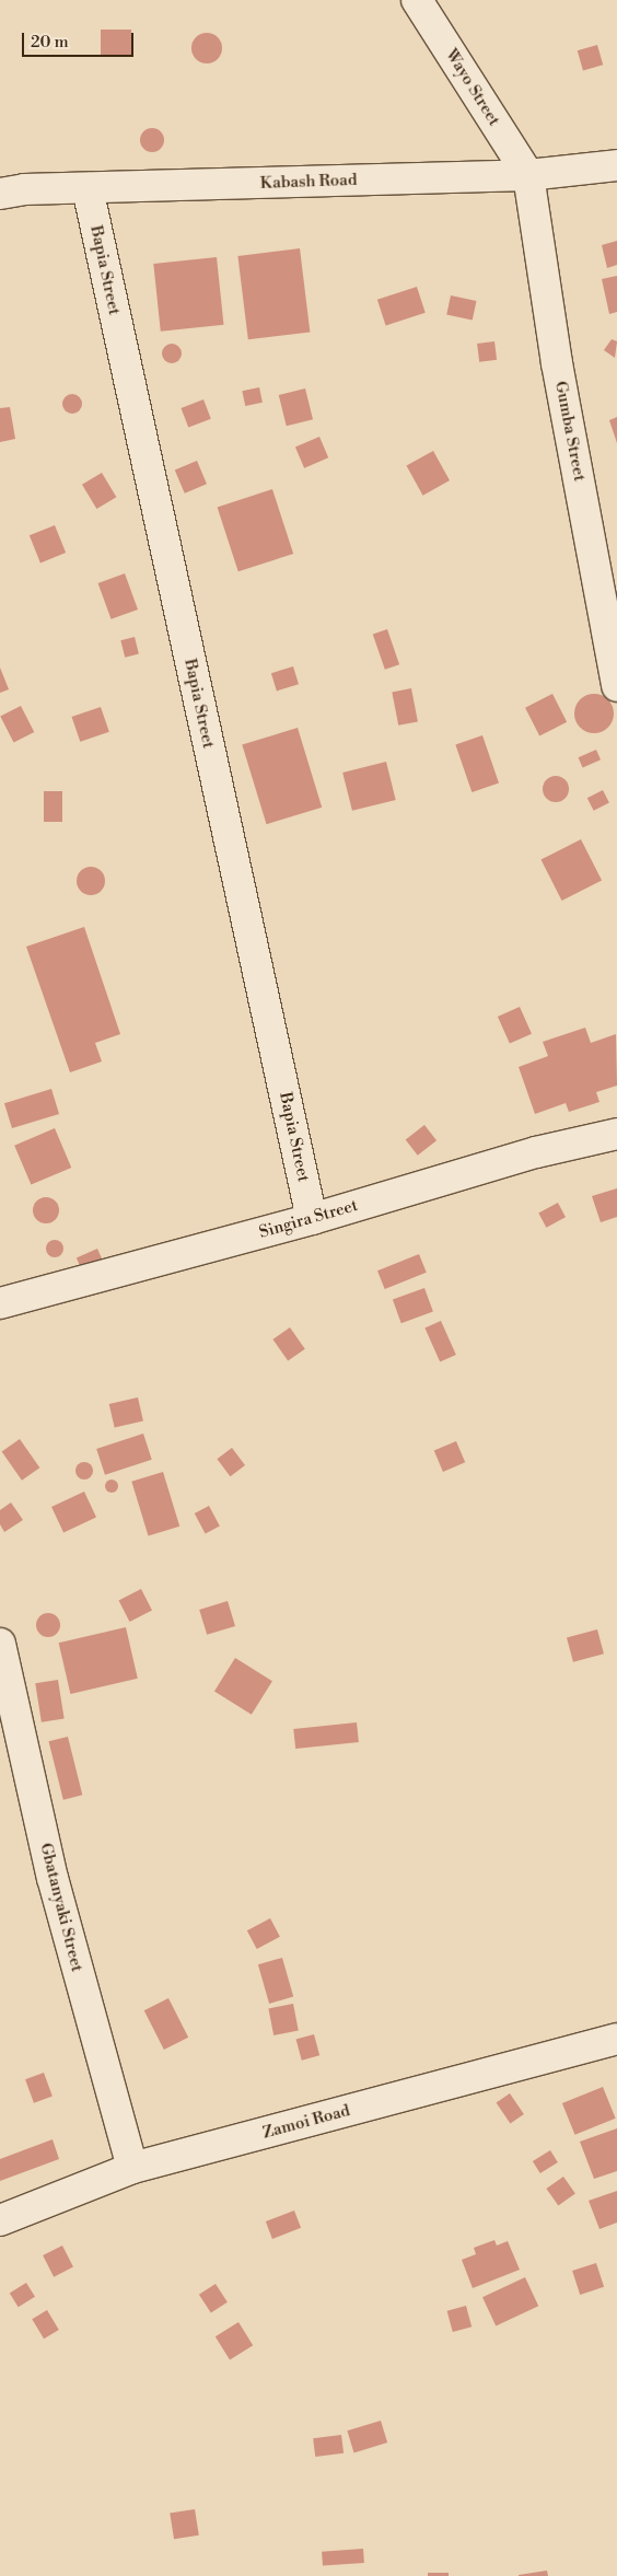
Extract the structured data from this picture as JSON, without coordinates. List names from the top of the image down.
{
  "streets": {
    "street": [
      "Wayo Street",
      "Kabash Road",
      "Bapia Street",
      "Gumba Street",
      "Singira Street",
      "Gbatanyaki Street",
      "Zamoi Road"
    ]
  },
  "crossings": [
    ["Wayo Street", "Kabash Road"],
    ["Wayo Street", "Gumba Street"],
    ["Kabash Road", "Bapia Street"],
    ["Kabash Road", "Gumba Street"],
    ["Bapia Street", "Singira Street"],
    ["Gbatanyaki Street", "Zamoi Road"]
  ],
  "scale_bar": "20 m"
}
